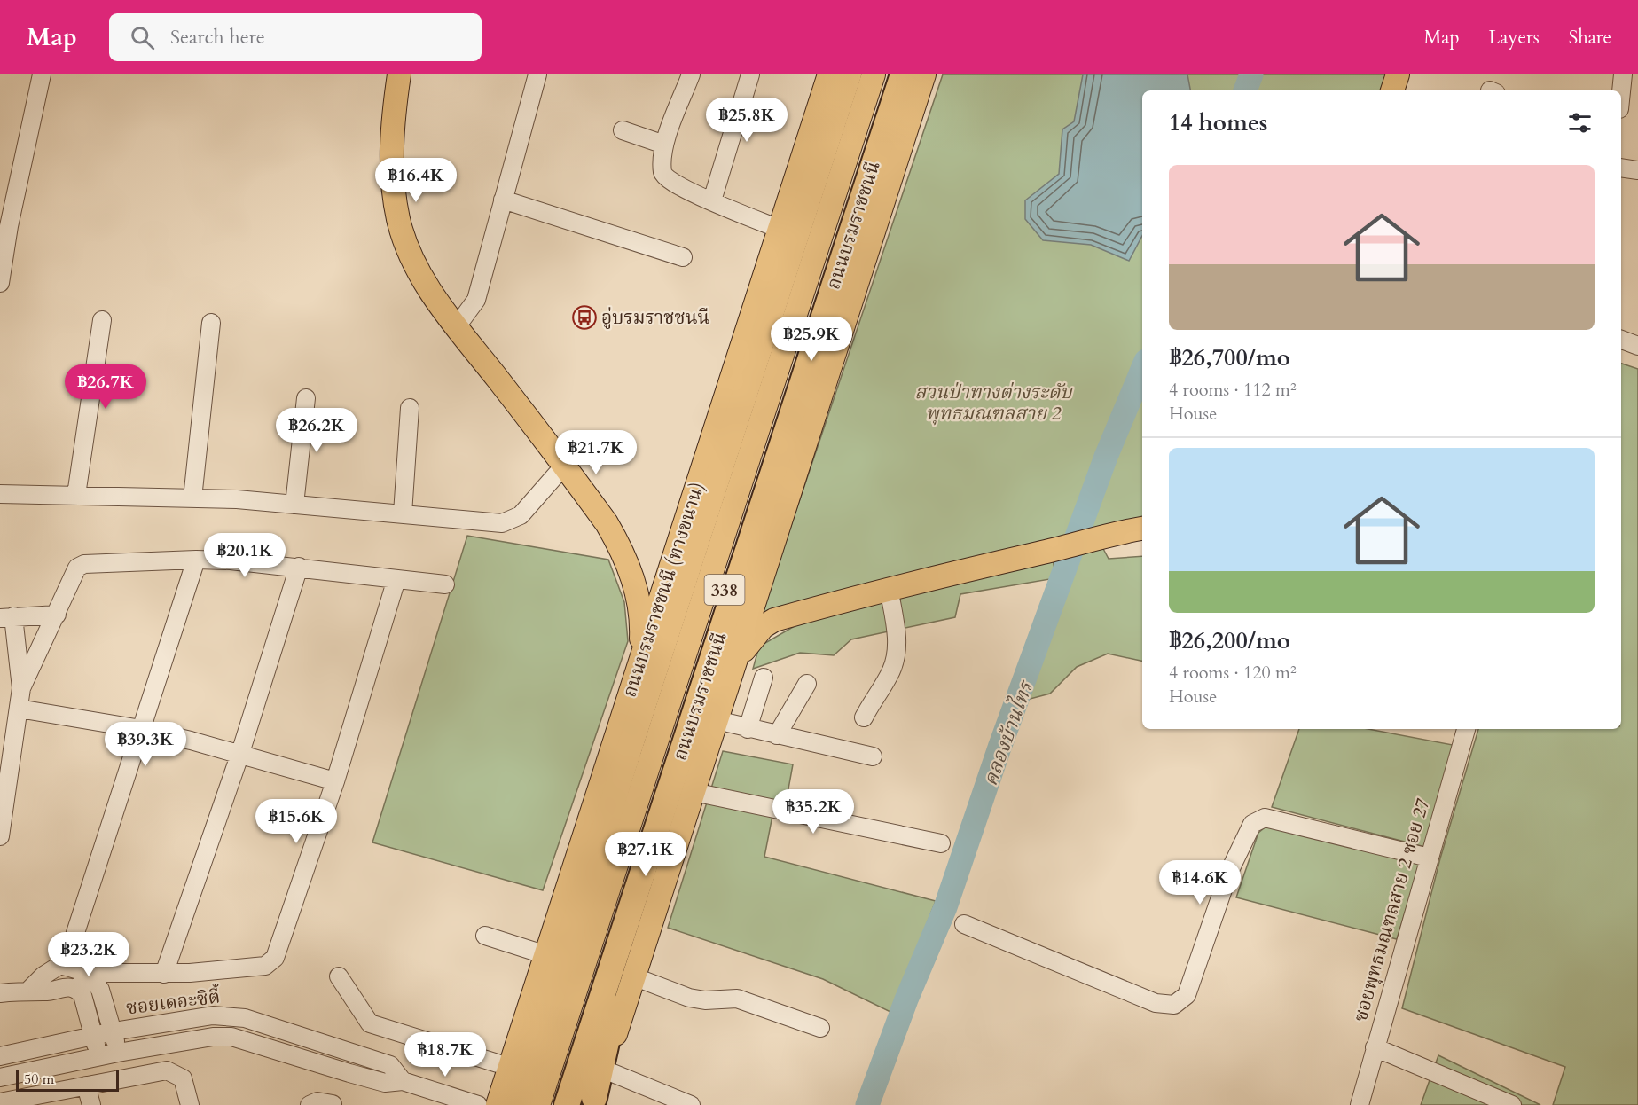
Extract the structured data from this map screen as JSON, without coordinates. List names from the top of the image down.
{
  "streets": {
    "highway": ["ถนนบรมราชชนนี", "338"],
    "main road": ["ถนนบรมราชชนนี (ทางขนาน)"],
    "street": ["ซอยพุทธมณฑลสาย 2 ซอย 27", "ซอยเดอะซิตี้"]
  },
  "water": ["คลองบ้านไทร"],
  "parks": ["สวนป่าทางต่างระดับ พุทธมณฑลสาย 2"],
  "places": {
    "bus stop": ["อู่บรมราชชนนี"]
  },
  "scale_bar": "50 m",
  "page": {
    "header": "Map",
    "search": "Search here",
    "nav": ["Map", "Layers", "Share"],
    "heading": "14 homes",
    "price": [
      "฿25.8K",
      "฿16.4K",
      "฿25.9K",
      "฿26.7K",
      "฿26.2K",
      "฿21.7K",
      "฿20.1K",
      "฿39.3K",
      "฿35.2K",
      "฿15.6K",
      "฿27.1K",
      "฿14.6K",
      "฿23.2K",
      "฿18.7K"
    ],
    "list": [
      {
        "name": "฿26,700/mo",
        "note": "4 rooms · 112 m² · House"
      },
      {
        "name": "฿26,200/mo",
        "note": "4 rooms · 120 m² · House"
      }
    ],
    "scale": "50 m"
  }
}
